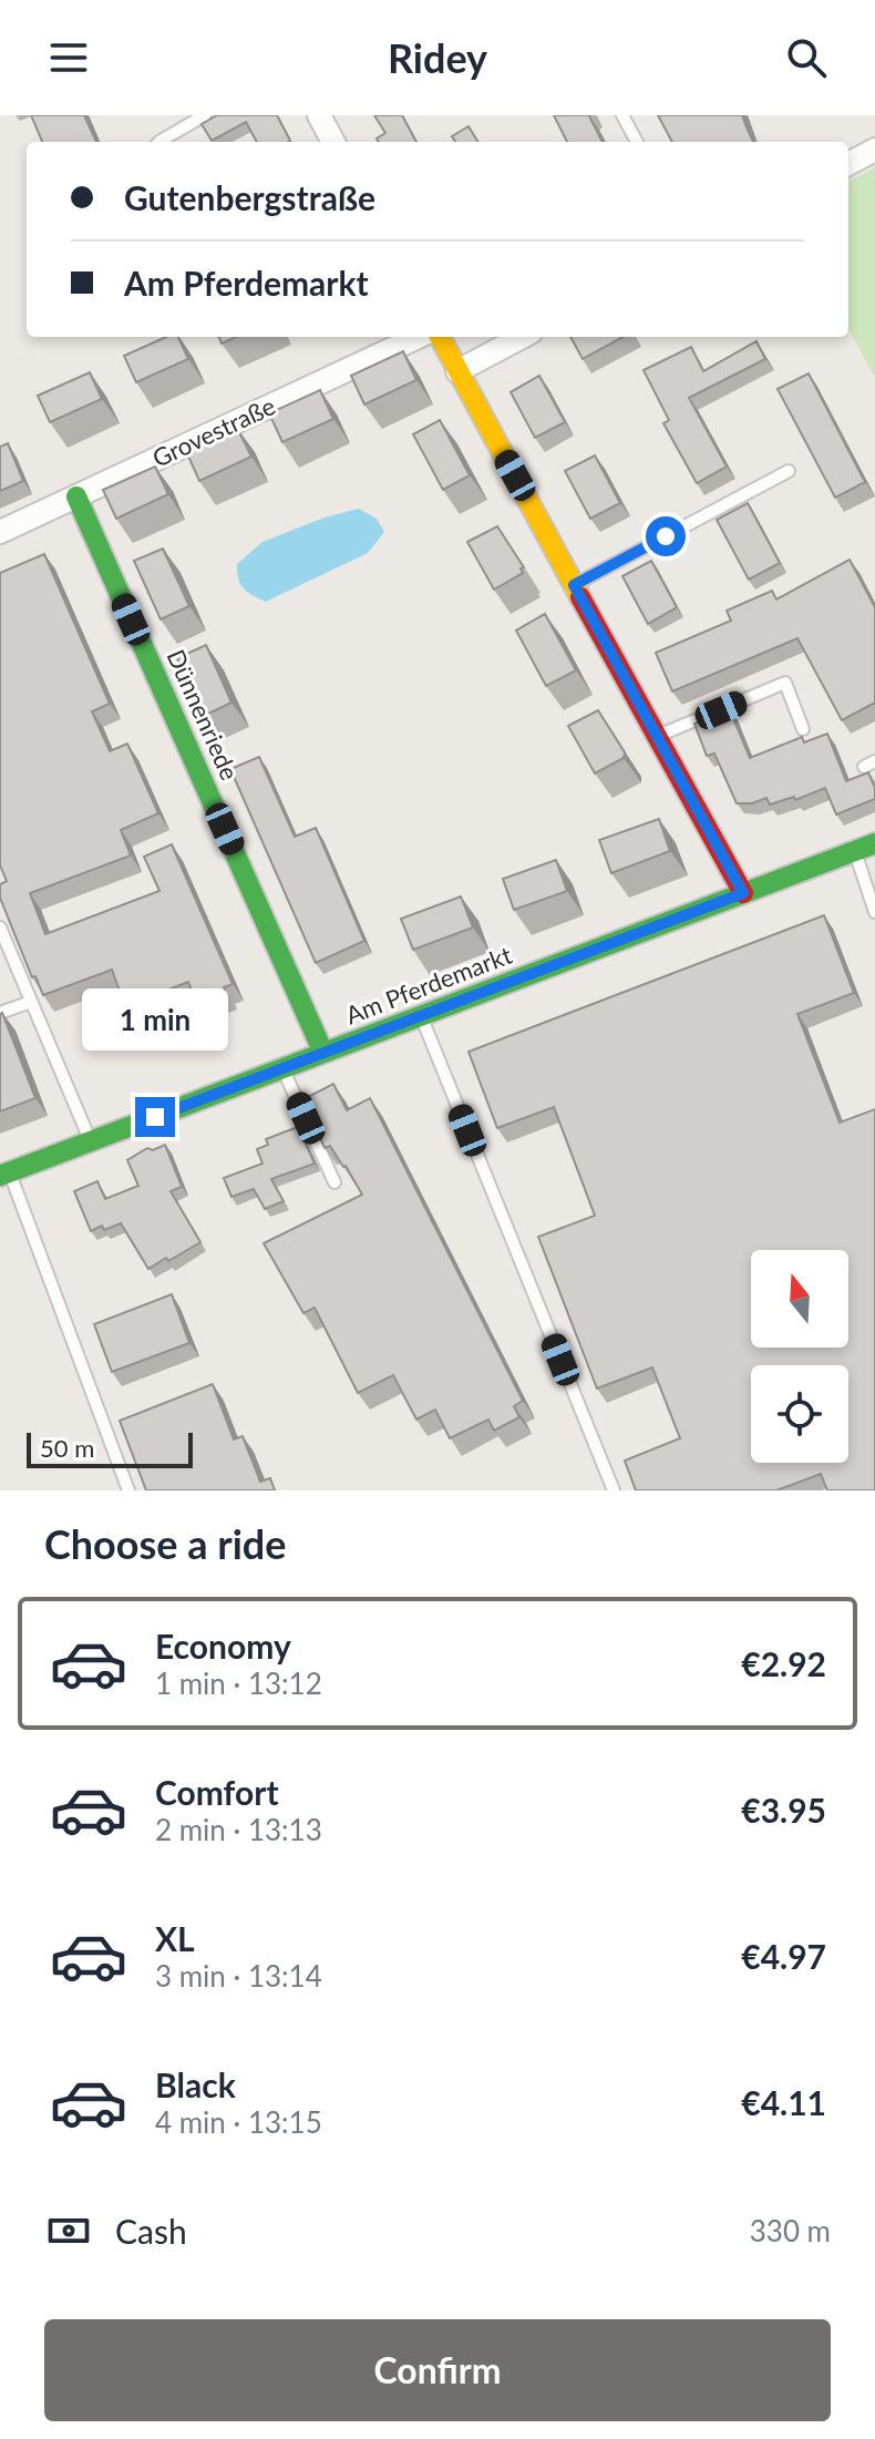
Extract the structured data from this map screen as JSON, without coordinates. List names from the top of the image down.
{
  "streets": {
    "street": ["Grovestraße", "Dünnenriede", "Am Pferdemarkt"]
  },
  "crossings": [
    ["Grovestraße", "Dünnenriede"],
    ["Dünnenriede", "Am Pferdemarkt"]
  ],
  "scale_bar": "50 m",
  "north": "top",
  "page": {
    "header": "Ridey",
    "banner": ["Gutenbergstraße", "Am Pferdemarkt"],
    "bubble": "1 min",
    "scale": "50 m",
    "heading": "Choose a ride",
    "list": [
      {
        "name": "Economy",
        "note": "1 min · 13:12",
        "value": "€2.92"
      },
      {
        "name": "Comfort",
        "note": "2 min · 13:13",
        "value": "€3.95"
      },
      {
        "name": "XL",
        "note": "3 min · 13:14",
        "value": "€4.97"
      },
      {
        "name": "Black",
        "note": "4 min · 13:15",
        "value": "€4.11"
      }
    ],
    "pay": ["Cash", "330 m"],
    "buttons": "Confirm"
  }
}
